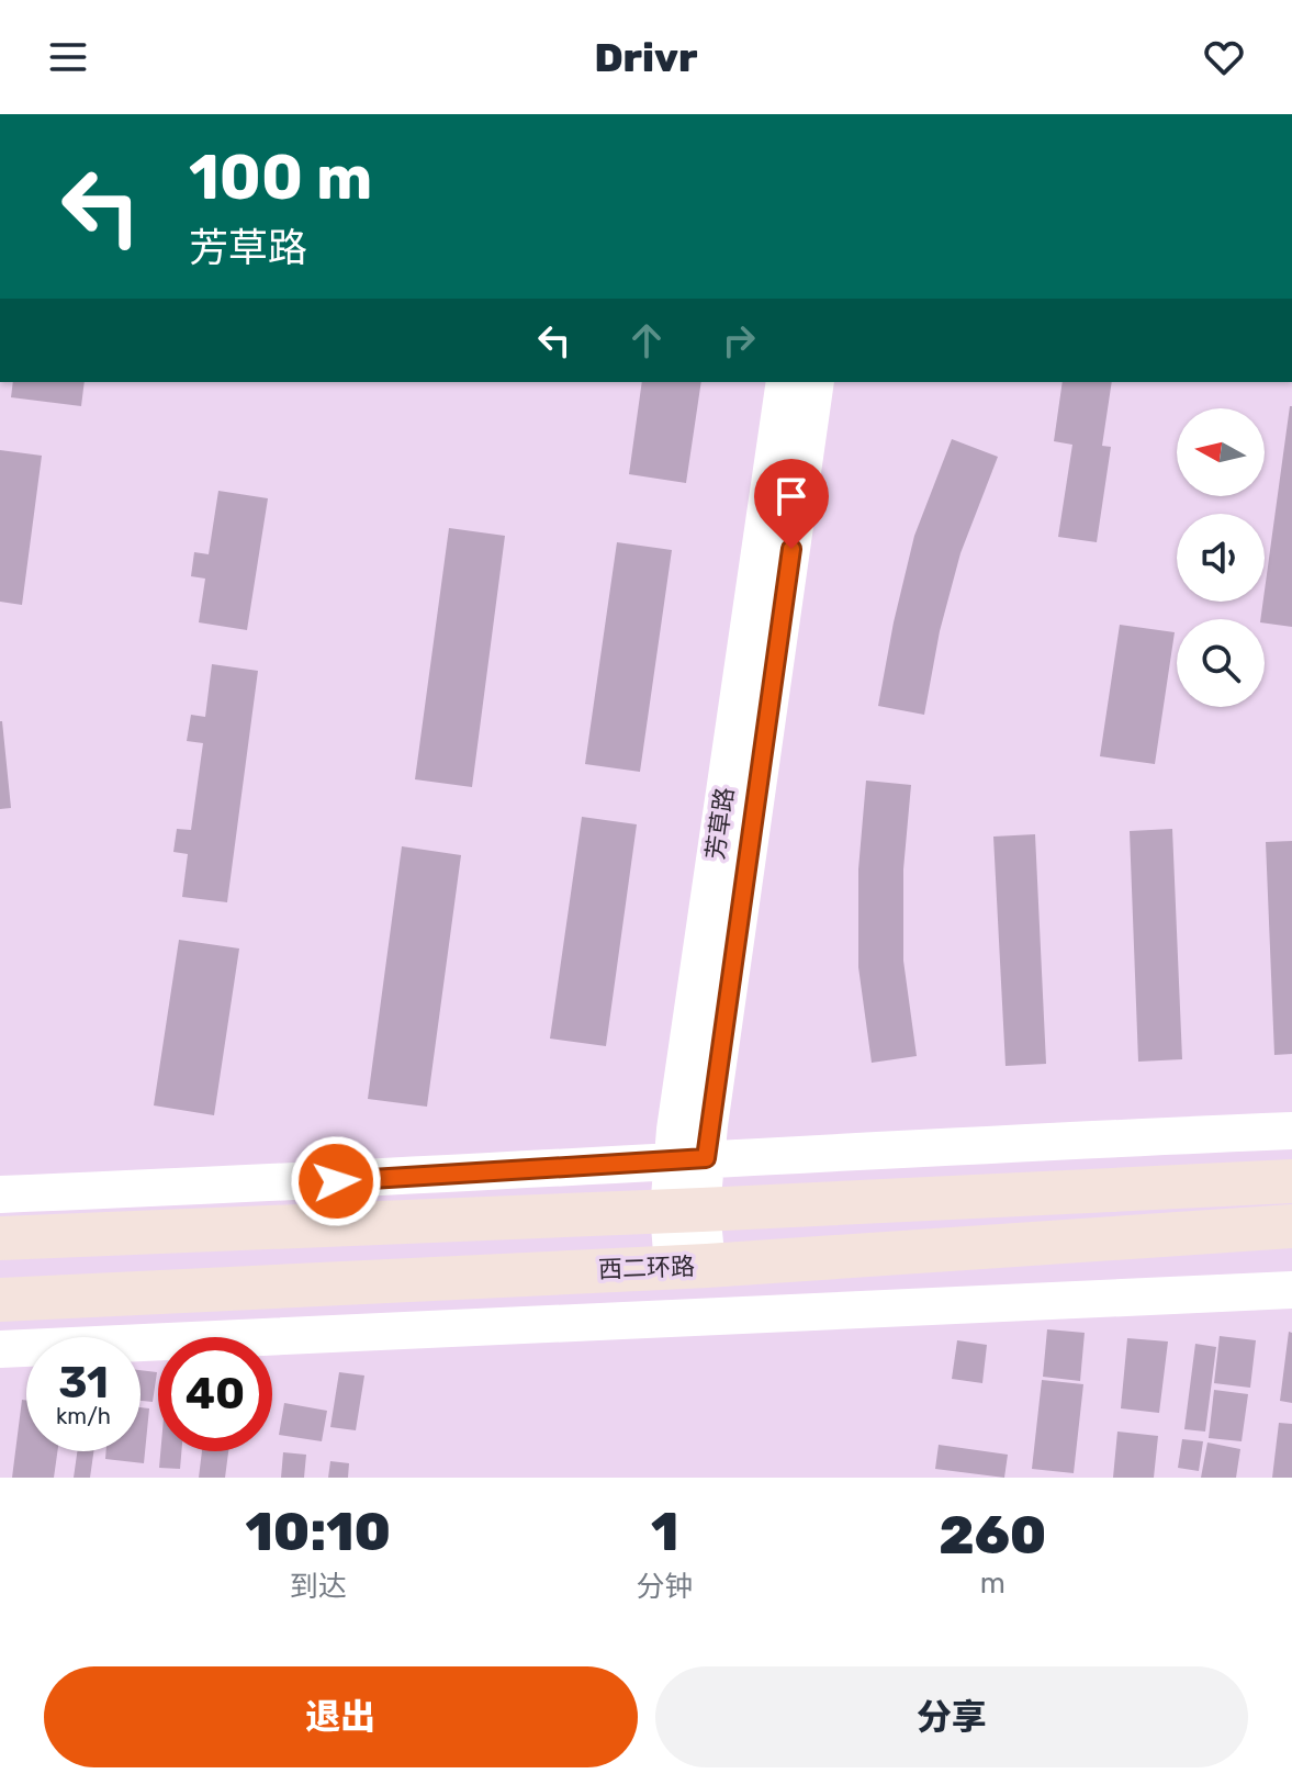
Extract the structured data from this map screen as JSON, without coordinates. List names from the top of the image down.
{
  "streets": {
    "main road": ["西二环路"],
    "street": ["芳草路"]
  },
  "crossings": [
    ["芳草路", "西二环路"]
  ],
  "north": "left",
  "page": {
    "header": "Drivr",
    "turn": ["100 m", "芳草路"],
    "speed": "31 km/h",
    "limit": "40",
    "eta": [
      "10:10",
      "到达",
      "1",
      "分钟",
      "260",
      "m"
    ],
    "buttons": ["退出", "分享"]
  }
}
